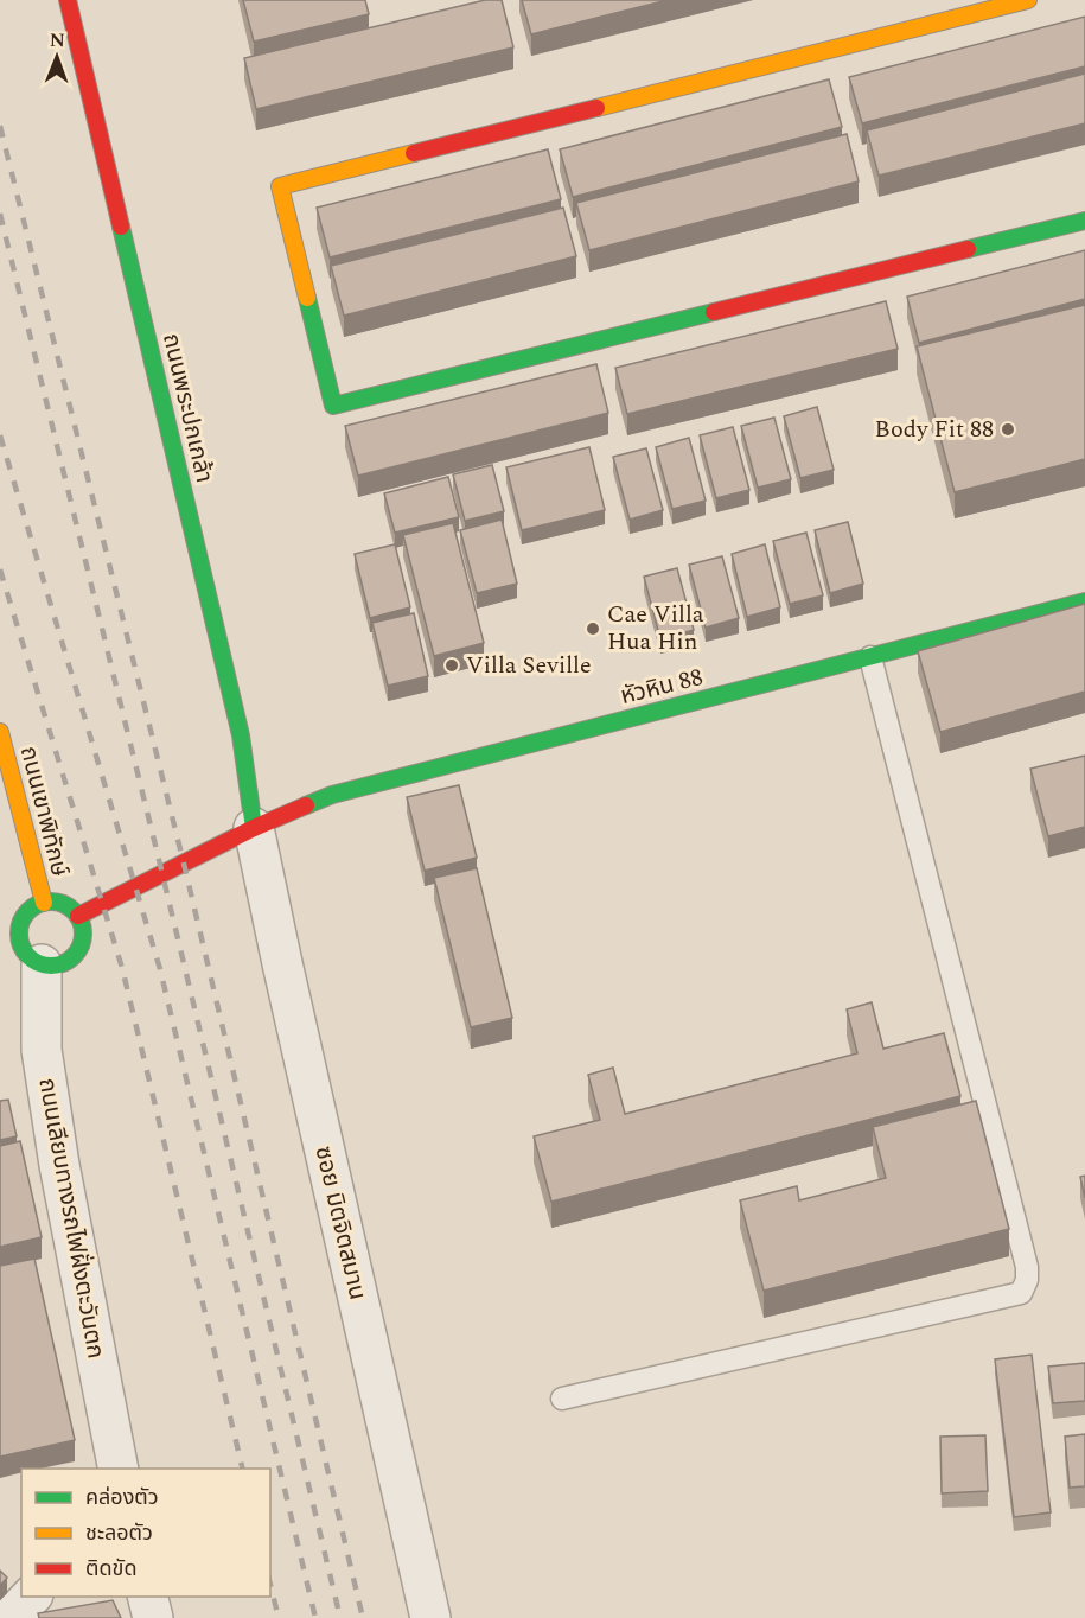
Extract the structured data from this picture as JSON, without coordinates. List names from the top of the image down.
{
  "streets": {
    "street": [
      "ถนนพระปกเกล้า",
      "หัวหิน 88",
      "ถนนเขาพิทักษ์",
      "ถนนเลียบทางรถไฟฝั่งตะวันตก",
      "ซอย มิตจิตสมาน"
    ]
  },
  "crossings": [
    ["ถนนพระปกเกล้า", "หัวหิน 88"],
    ["ถนนพระปกเกล้า", "ซอย มิตจิตสมาน"],
    ["หัวหิน 88", "ถนนเขาพิทักษ์"],
    ["หัวหิน 88", "ถนนเลียบทางรถไฟฝั่งตะวันตก"],
    ["หัวหิน 88", "ซอย มิตจิตสมาน"],
    ["ถนนเขาพิทักษ์", "ถนนเลียบทางรถไฟฝั่งตะวันตก"]
  ],
  "places": ["Body Fit 88", "Cae Villa Hua Hin", "Villa Seville"],
  "legend": ["คล่องตัว", "ชะลอตัว", "ติดขัด"],
  "north": "top"
}
